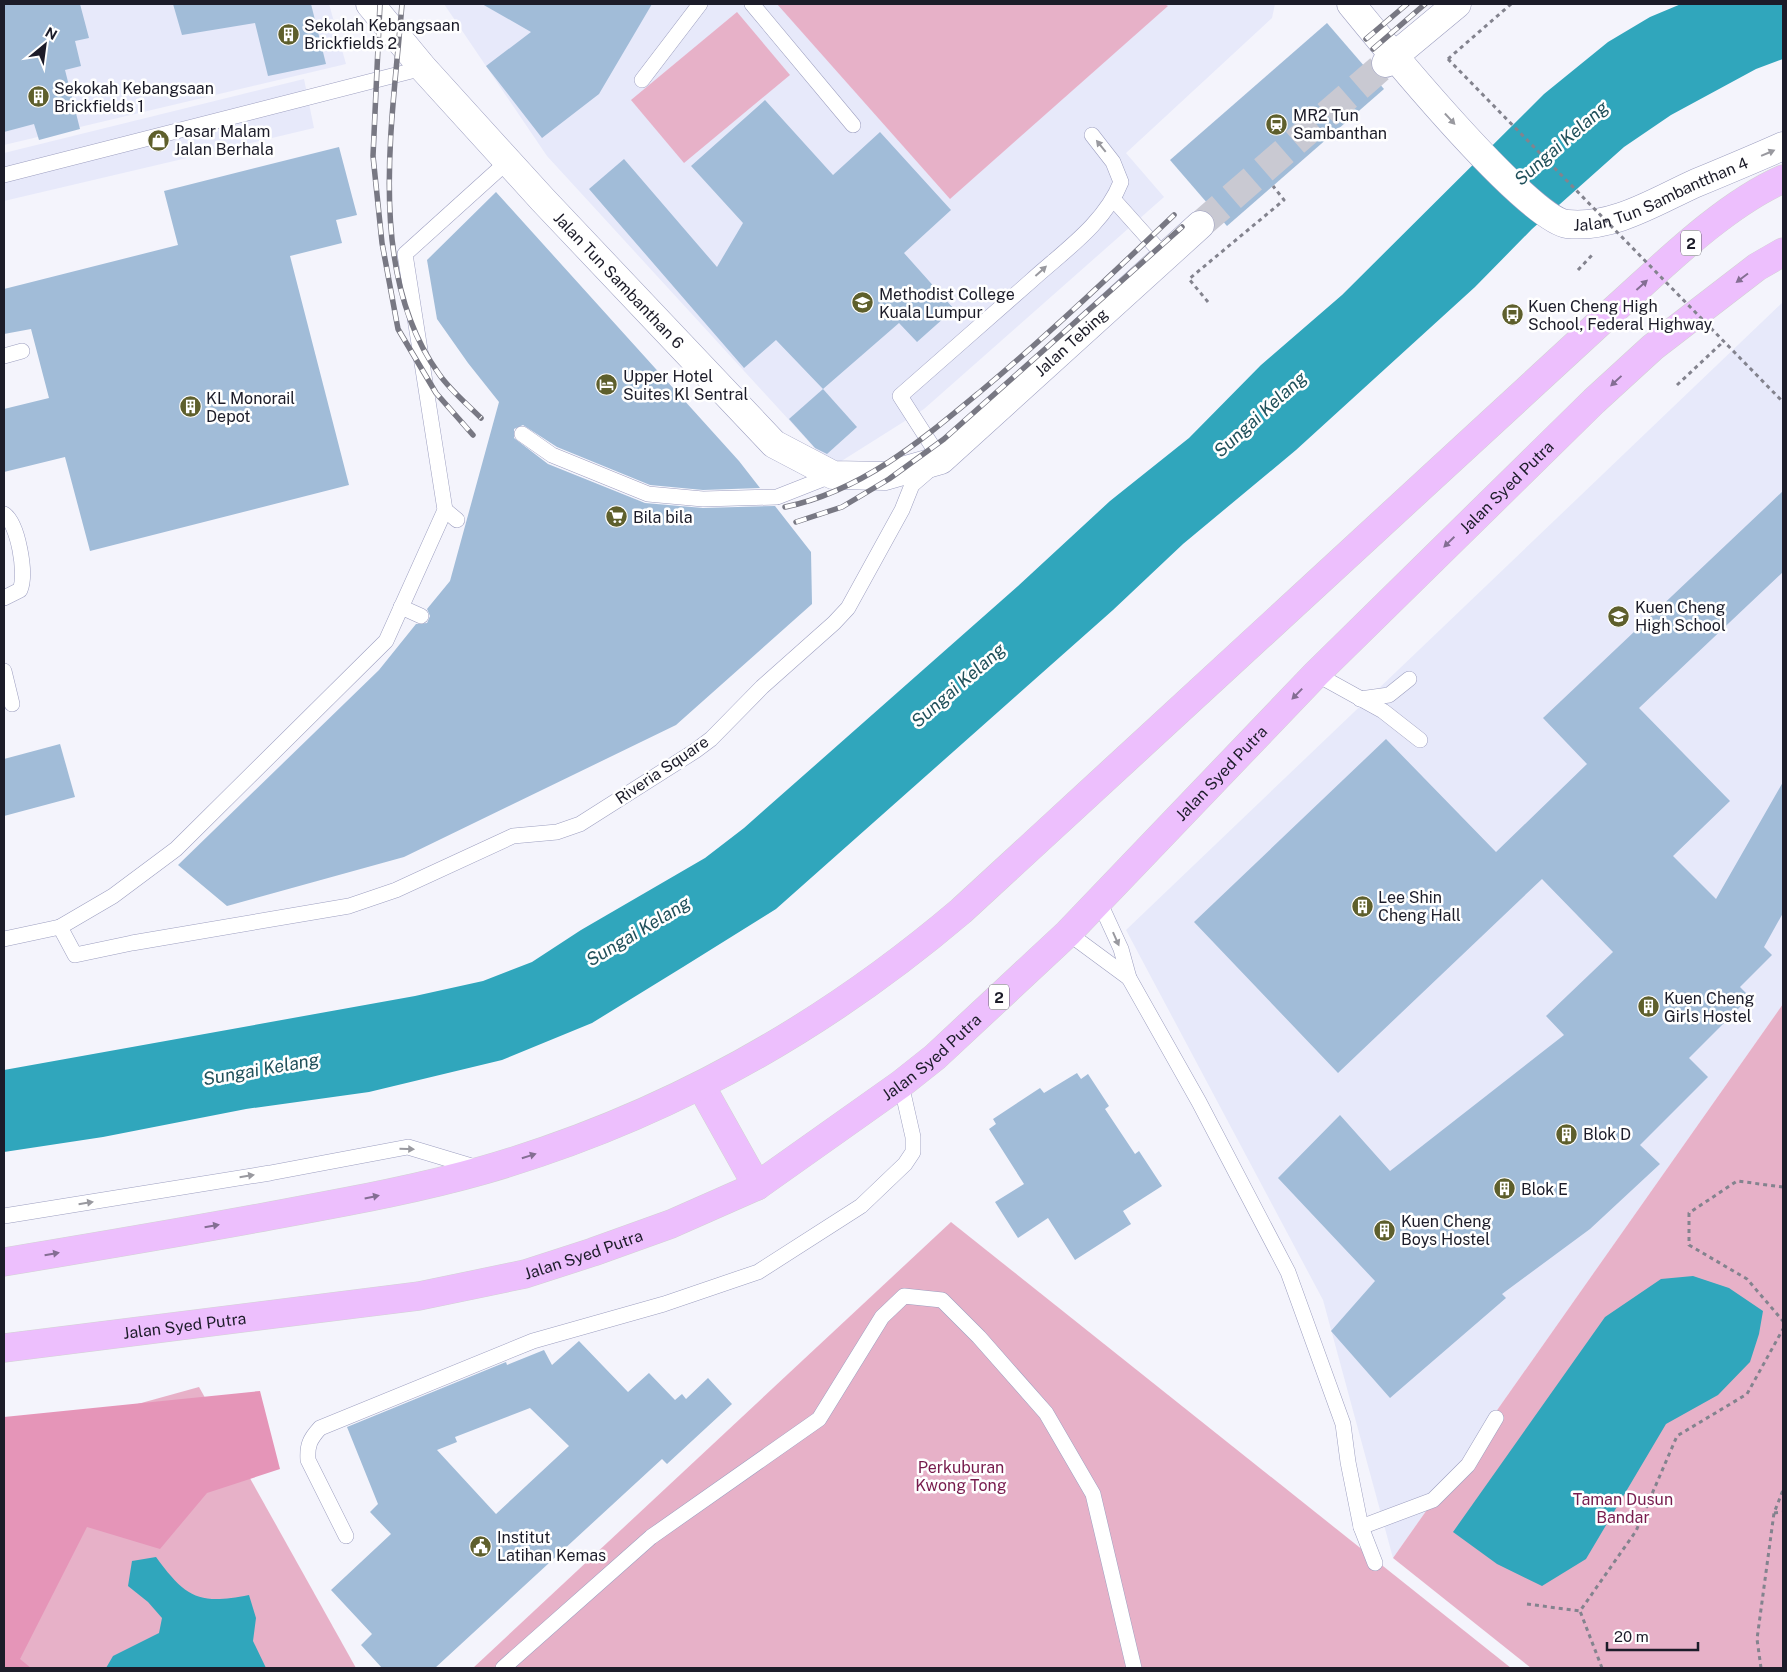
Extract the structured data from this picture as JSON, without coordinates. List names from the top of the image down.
{
  "streets": {
    "main road": ["2", "Jalan Syed Putra"],
    "street": ["Jalan Tun Sambantthan 4", "Jalan Tun Sambanthan 6", "Jalan Tebing"],
    "lane": ["Riveria Square"]
  },
  "crossings": [
    ["Jalan Tun Sambanthan 6", "Jalan Tebing"],
    ["Jalan Tun Sambanthan 6", "Riveria Square"],
    ["Jalan Tebing", "Riveria Square"]
  ],
  "one_way": ["Jalan Tun Sambantthan 4"],
  "water": ["Sungai Kelang"],
  "parks": ["Perkuburan Kwong Tong", "Taman Dusun Bandar"],
  "places": {
    "building": [
      "Sekolah Kebangsaan Brickfields 2",
      "Sekokah Kebangsaan Brickfields 1",
      "KL Monorail Depot",
      "Lee Shin Cheng Hall",
      "Kuen Cheng Girls Hostel",
      "Blok D",
      "Blok E",
      "Kuen Cheng Boys Hostel"
    ],
    "station": ["MR2 Tun Sambanthan"],
    "shop": ["Pasar Malam Jalan Berhala"],
    "school or university": ["Methodist College Kuala Lumpur", "Kuen Cheng High School"],
    "bus stop": ["Kuen Cheng High School, Federal Highway"],
    "hotel": ["Upper Hotel Suites Kl Sentral"],
    "supermarket": ["Bila bila"],
    "public building": ["Institut Latihan Kemas"]
  },
  "scale_bar": "20 m",
  "north": "top right"
}
